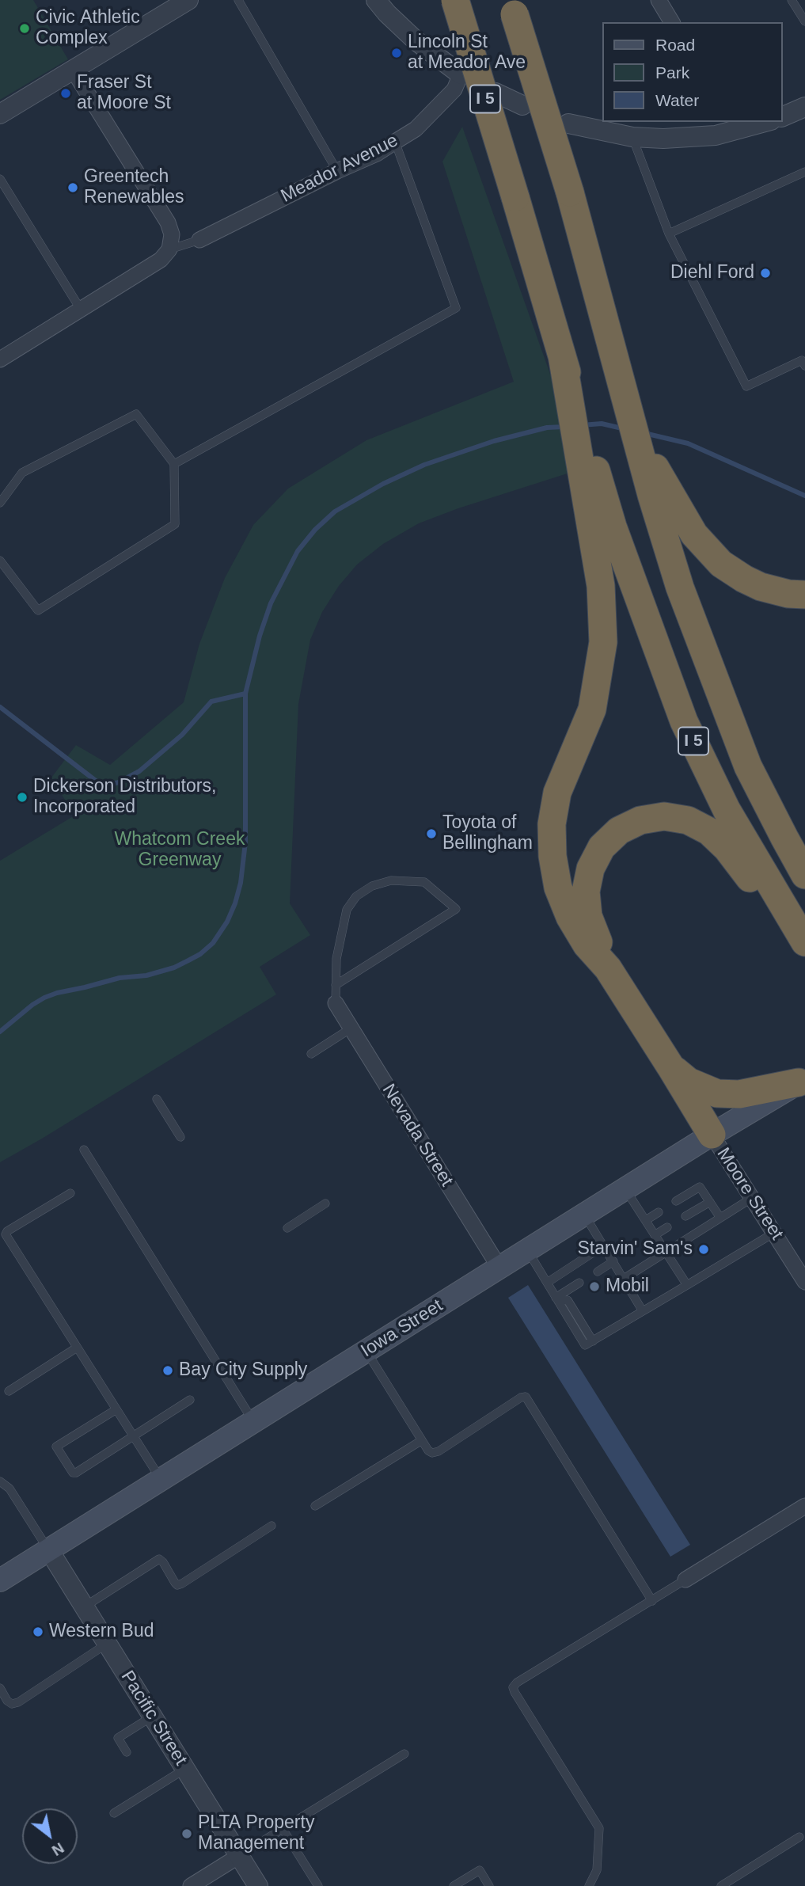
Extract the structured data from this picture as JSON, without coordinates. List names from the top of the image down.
{
  "streets": {
    "highway": ["I 5"],
    "main road": ["Iowa Street"],
    "street": [
      "Meador Avenue",
      "Nevada Street",
      "Moore Street",
      "Pacific Street"
    ]
  },
  "crossings": [
    ["Nevada Street", "Iowa Street"],
    ["Moore Street", "Iowa Street"],
    ["Iowa Street", "Pacific Street"]
  ],
  "parks": ["Whatcom Creek Greenway"],
  "places": [
    "Civic Athletic Complex",
    "Lincoln St at Meador Ave",
    "Fraser St at Moore St",
    "Greentech Renewables",
    "Diehl Ford",
    "Dickerson Distributors, Incorporated",
    "Toyota of Bellingham",
    "Starvin' Sam's",
    "Mobil",
    "Bay City Supply",
    "Western Bud",
    "PLTA Property Management"
  ],
  "legend": ["Road", "Park", "Water"],
  "north": "bottom right"
}
